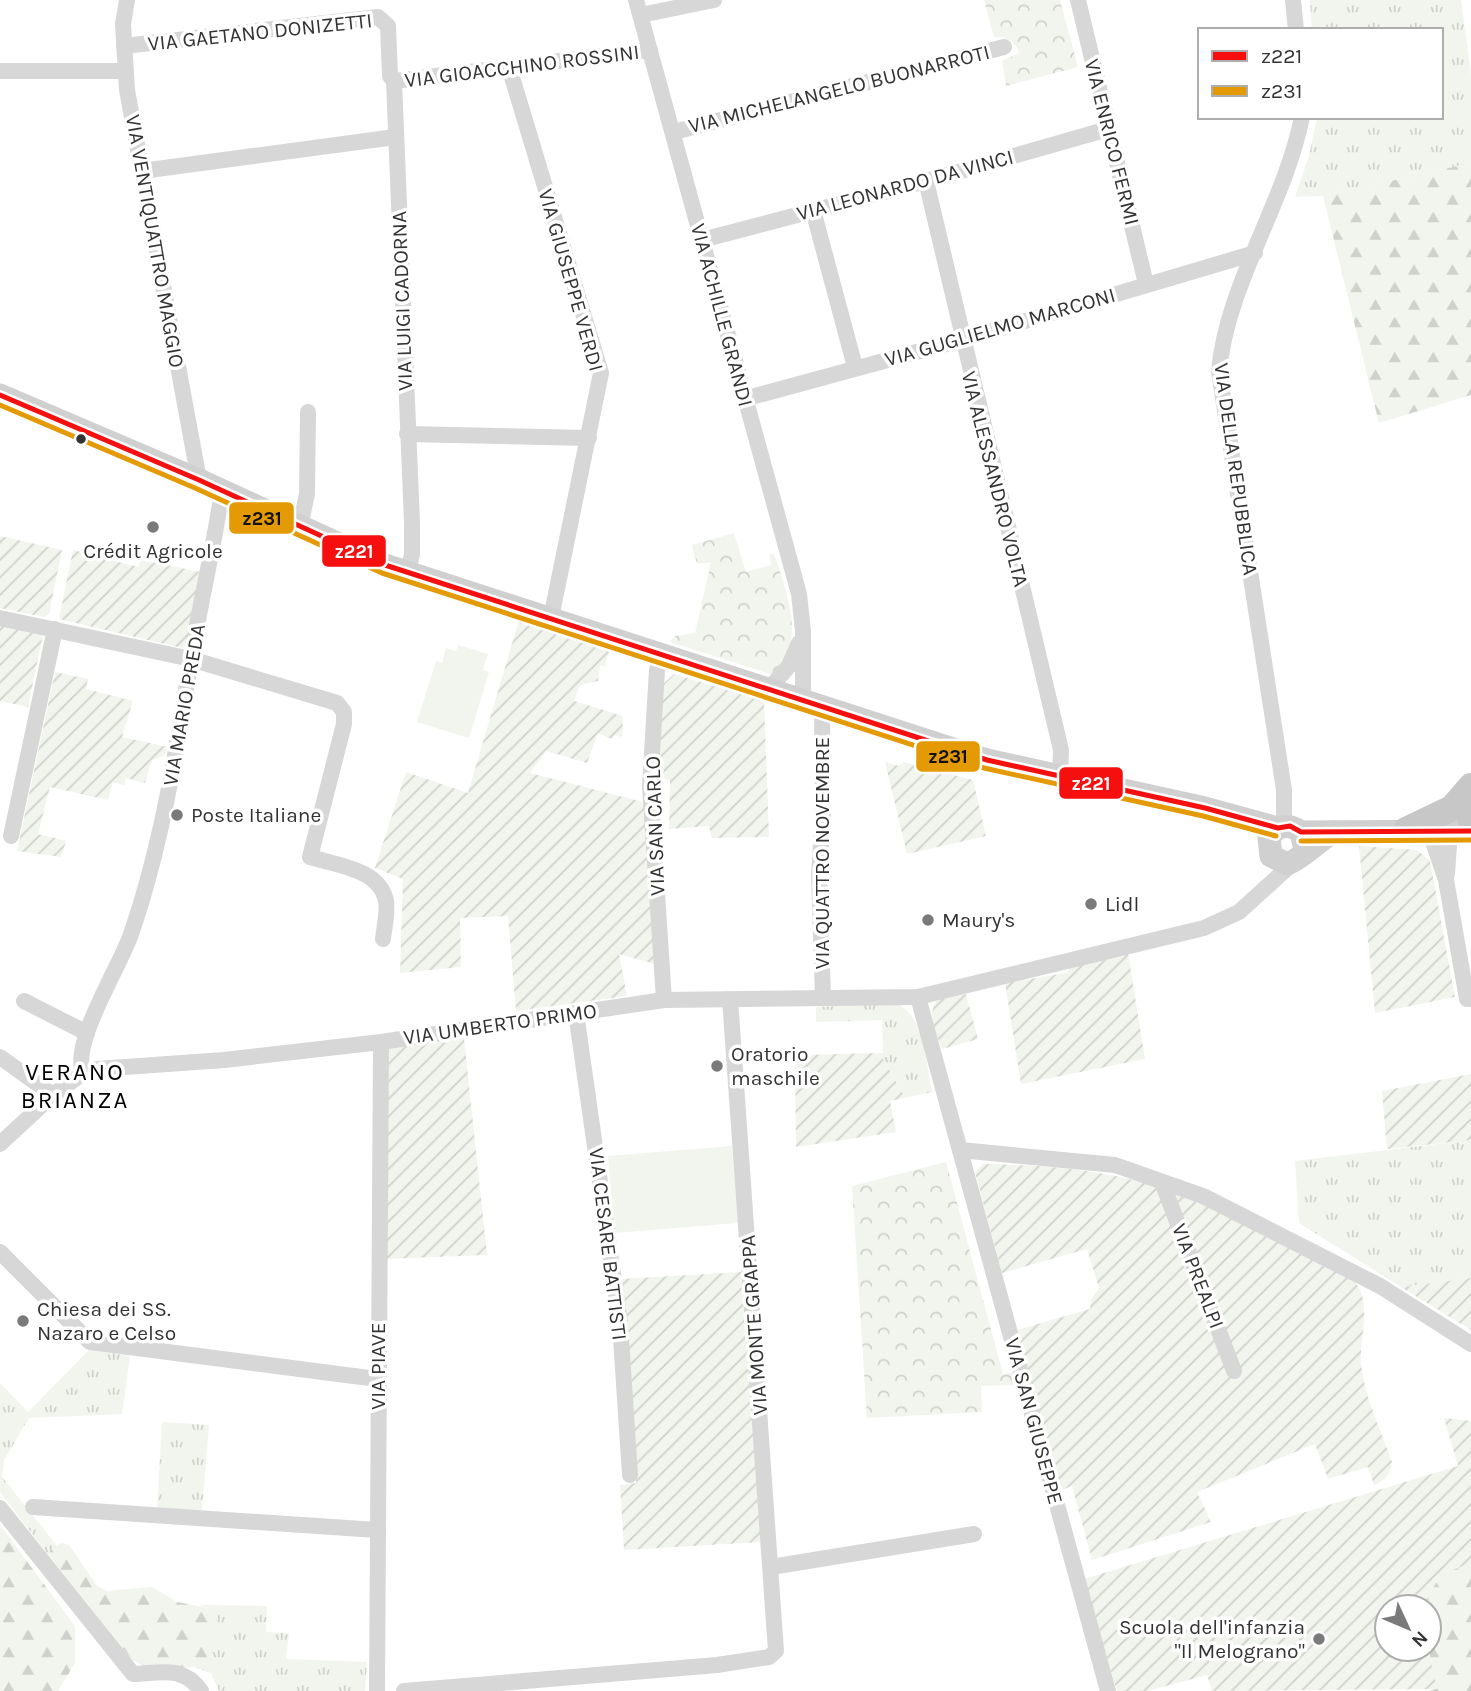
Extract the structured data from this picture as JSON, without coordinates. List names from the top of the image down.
{
  "streets": {
    "street": [
      "VIA GAETANO DONIZETTI",
      "VIA GIOACCHINO ROSSINI",
      "VIA MICHELANGELO BUONARROTI",
      "VIA ENRICO FERMI",
      "VIA LEONARDO DA VINCI",
      "VIA VENTIQUATTRO MAGGIO",
      "VIA GIUSEPPE VERDI",
      "VIA LUIGI CADORNA",
      "VIA ACHILLE GRANDI",
      "VIA GUGLIELMO MARCONI",
      "VIA DELLA REPUBBLICA",
      "VIA ALESSANDRO VOLTA",
      "VIA MARIO PREDA",
      "VIA SAN CARLO",
      "VIA QUATTRO NOVEMBRE",
      "VIA UMBERTO PRIMO",
      "VIA CESARE BATTISTI",
      "VIA PREALPI",
      "VIA MONTE GRAPPA",
      "VIA PIAVE",
      "VIA SAN GIUSEPPE"
    ]
  },
  "crossings": [
    ["VIA GAETANO DONIZETTI", "VIA VENTIQUATTRO MAGGIO"],
    ["VIA GAETANO DONIZETTI", "VIA LUIGI CADORNA"],
    ["VIA GIOACCHINO ROSSINI", "VIA GIUSEPPE VERDI"],
    ["VIA GIOACCHINO ROSSINI", "VIA LUIGI CADORNA"],
    ["VIA GIOACCHINO ROSSINI", "VIA ACHILLE GRANDI"],
    ["VIA MICHELANGELO BUONARROTI", "VIA ACHILLE GRANDI"],
    ["VIA ENRICO FERMI", "VIA LEONARDO DA VINCI"],
    ["VIA ENRICO FERMI", "VIA GUGLIELMO MARCONI"],
    ["VIA LEONARDO DA VINCI", "VIA ACHILLE GRANDI"],
    ["VIA LEONARDO DA VINCI", "VIA ALESSANDRO VOLTA"],
    ["VIA ACHILLE GRANDI", "VIA GUGLIELMO MARCONI"],
    ["VIA ACHILLE GRANDI", "VIA QUATTRO NOVEMBRE"],
    ["VIA GUGLIELMO MARCONI", "VIA DELLA REPUBBLICA"],
    ["VIA GUGLIELMO MARCONI", "VIA ALESSANDRO VOLTA"],
    ["VIA DELLA REPUBBLICA", "VIA UMBERTO PRIMO"],
    ["VIA MARIO PREDA", "VIA UMBERTO PRIMO"],
    ["VIA SAN CARLO", "VIA UMBERTO PRIMO"],
    ["VIA QUATTRO NOVEMBRE", "VIA UMBERTO PRIMO"],
    ["VIA UMBERTO PRIMO", "VIA CESARE BATTISTI"],
    ["VIA UMBERTO PRIMO", "VIA MONTE GRAPPA"],
    ["VIA UMBERTO PRIMO", "VIA PIAVE"],
    ["VIA UMBERTO PRIMO", "VIA SAN GIUSEPPE"]
  ],
  "districts": ["VERANO BRIANZA"],
  "places": [
    "Crédit Agricole",
    "Poste Italiane",
    "Lidl",
    "Maury's",
    "Oratorio maschile",
    "Chiesa dei SS. Nazaro e Celso",
    "Scuola dell'infanzia \"Il Melograno\""
  ],
  "lines": ["transit line z221", "transit line z231"],
  "legend": ["z221", "z231"],
  "north": "bottom right"
}
